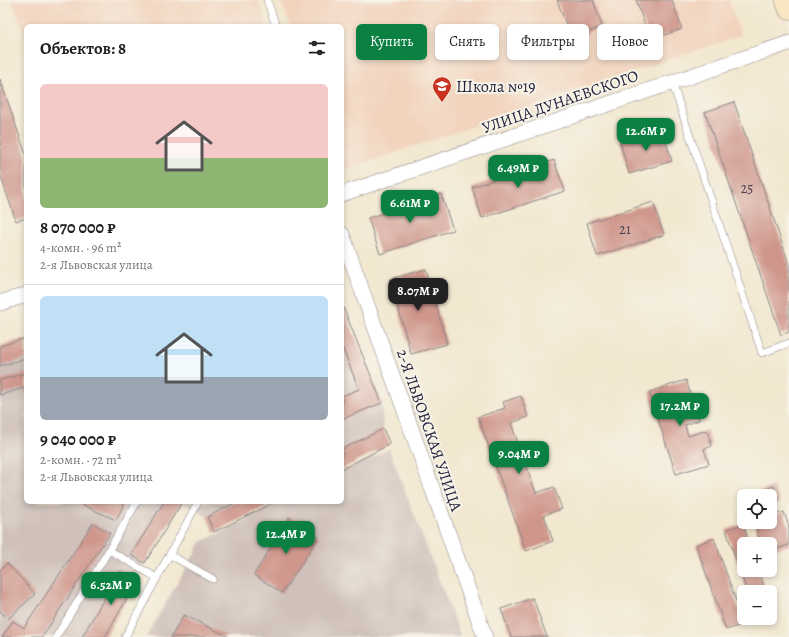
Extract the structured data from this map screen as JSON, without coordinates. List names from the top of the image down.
{
  "streets": {
    "street": ["УЛИЦА ДУНАЕВСКОГО", "2-Я ЛЬВОВСКАЯ УЛИЦА"]
  },
  "places": {
    "school or university": ["Школа №19"]
  },
  "house_numbers": ["25", "21"],
  "page": {
    "chip": [
      "Купить",
      "Снять",
      "Фильтры",
      "Новое"
    ],
    "heading": "Объектов: 8",
    "list": [
      {
        "name": "8 070 000 ₽",
        "note": "4-комн. · 96 m² · 2-я Львовская улица"
      },
      {
        "name": "9 040 000 ₽",
        "note": "2-комн. · 72 m² · 2-я Львовская улица"
      }
    ],
    "price": [
      "12.6M ₽",
      "6.49M ₽",
      "6.61M ₽",
      "8.07M ₽",
      "17.2M ₽",
      "9.04M ₽",
      "12.4M ₽",
      "6.52M ₽"
    ],
    "map_buttons": ["+", "−"]
  }
}
